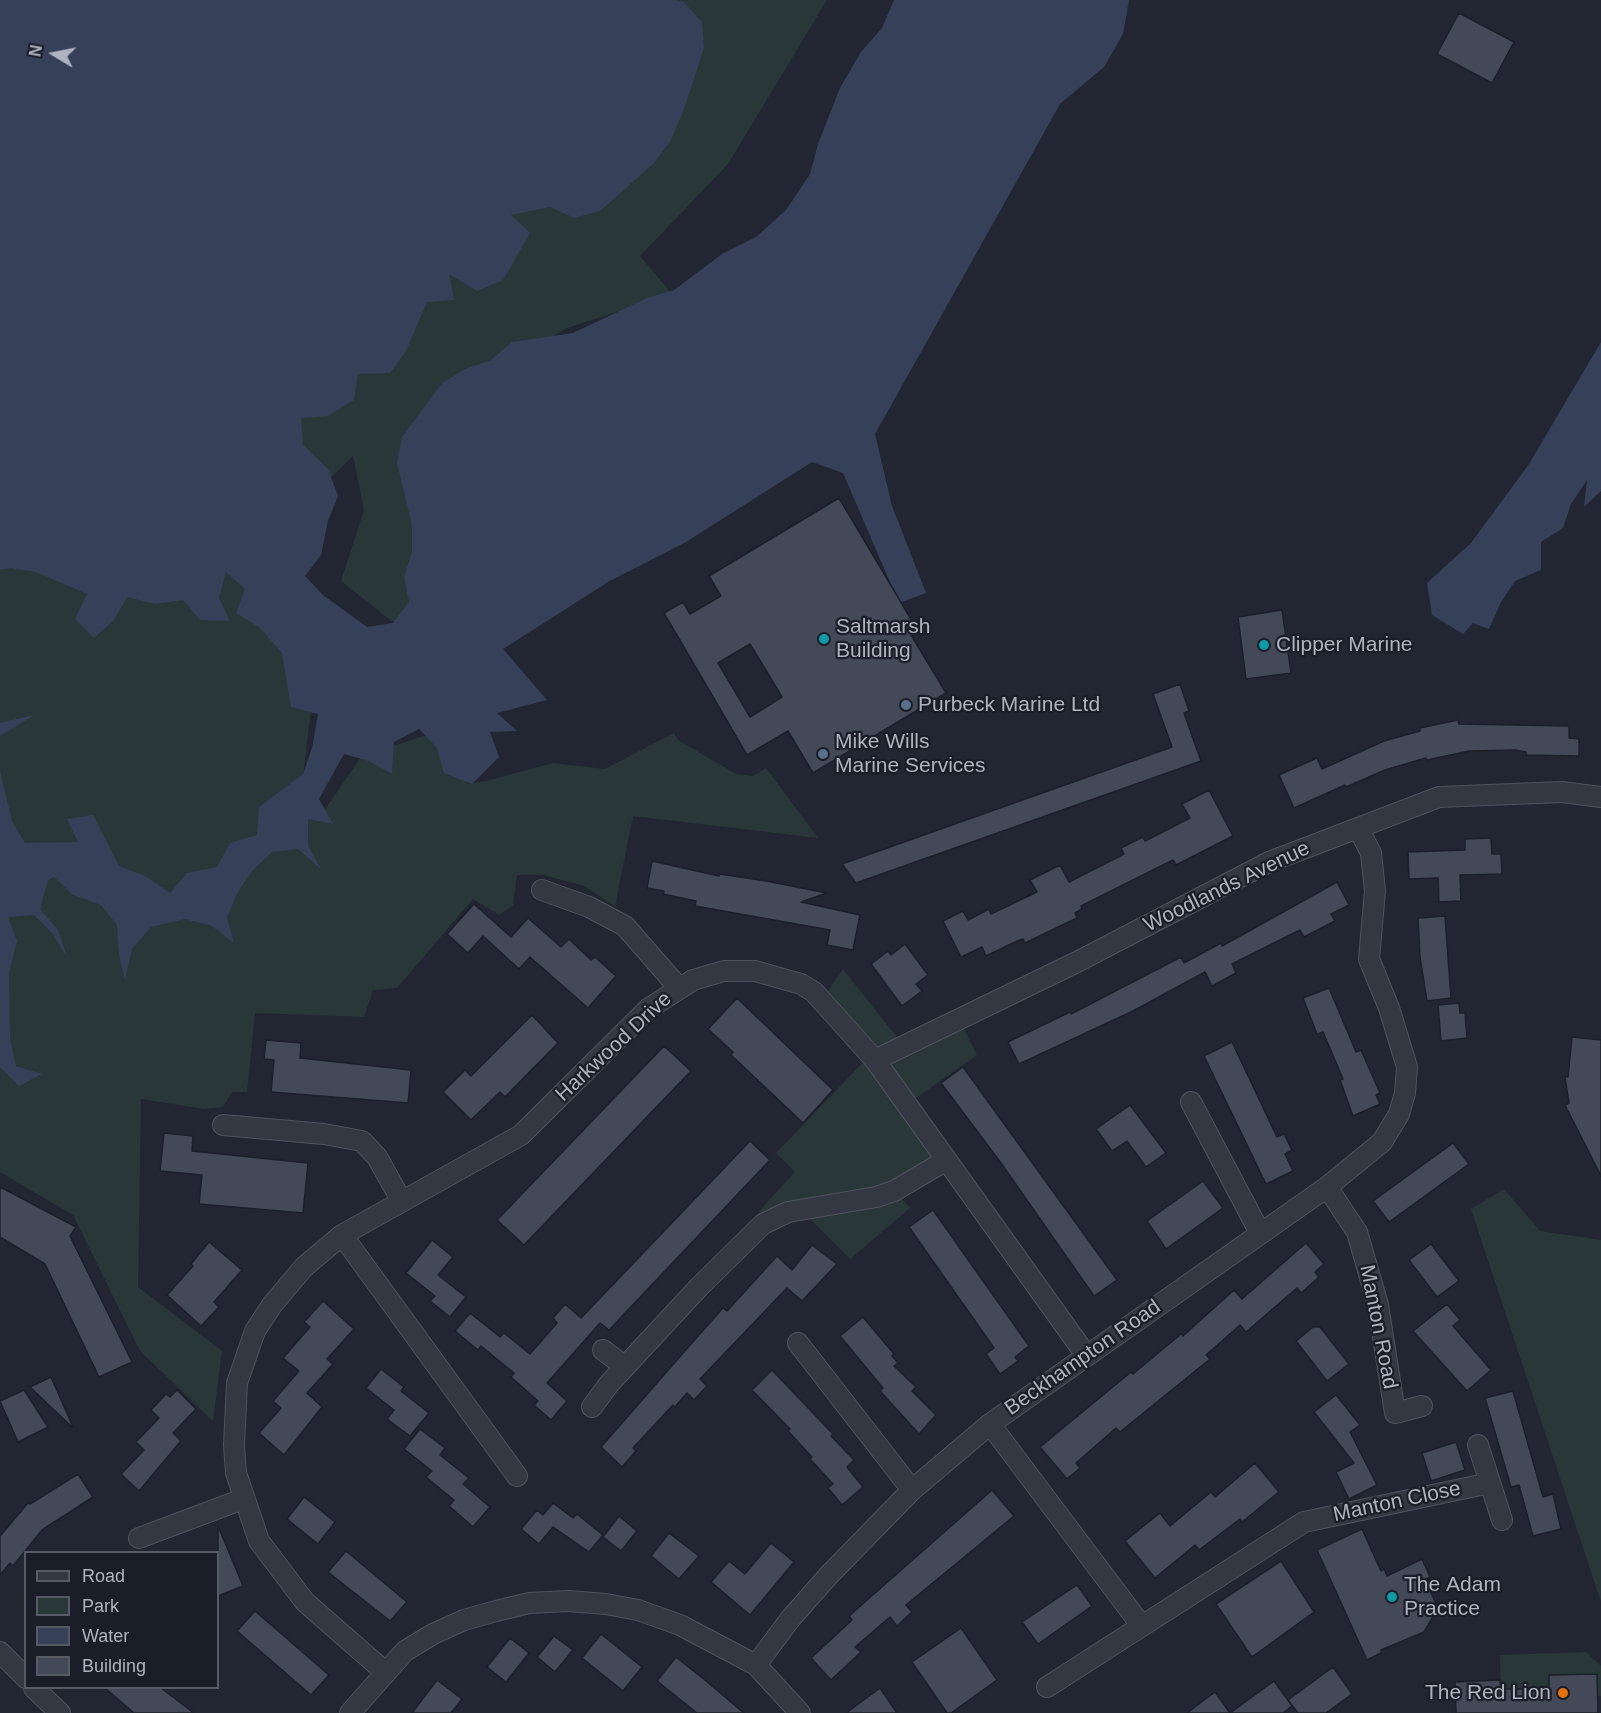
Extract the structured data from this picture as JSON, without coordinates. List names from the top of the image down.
{
  "streets": {
    "street": [
      "Woodlands Avenue",
      "Harkwood Drive",
      "Manton Road",
      "Beckhampton Road",
      "Manton Close"
    ]
  },
  "crossings": [
    ["Woodlands Avenue", "Harkwood Drive"],
    ["Woodlands Avenue", "Beckhampton Road"],
    ["Harkwood Drive", "Beckhampton Road"],
    ["Manton Road", "Beckhampton Road"]
  ],
  "places": [
    "Saltmarsh Building",
    "Clipper Marine",
    "Purbeck Marine Ltd",
    "Mike Wills Marine Services",
    "The Adam Practice",
    "The Red Lion"
  ],
  "legend": [
    "Road",
    "Park",
    "Water",
    "Building"
  ],
  "north": "left"
}
